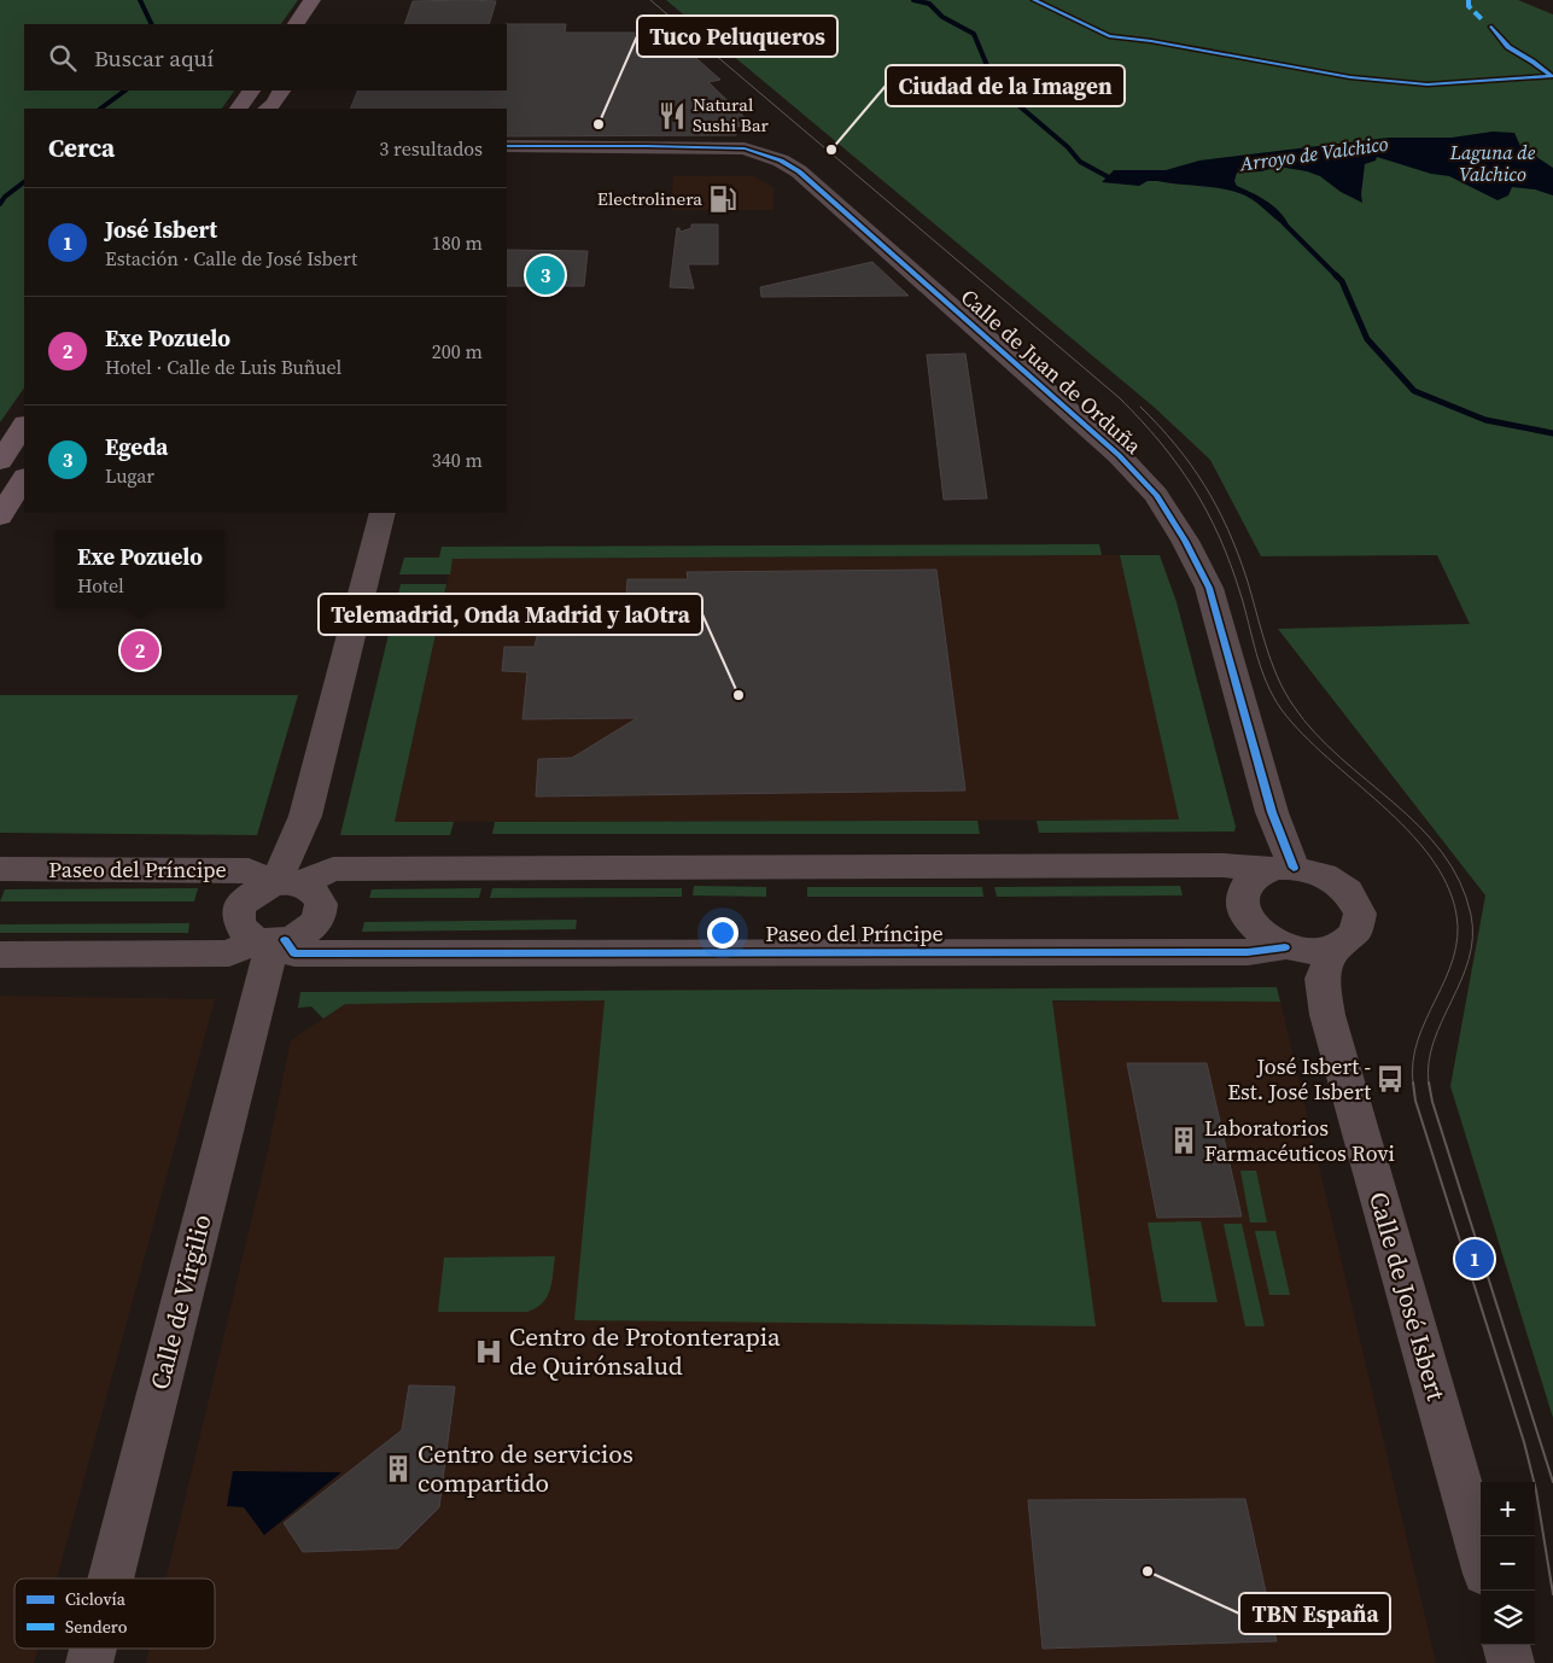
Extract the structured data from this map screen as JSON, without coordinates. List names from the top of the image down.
{
  "streets": {
    "street": [
      "Calle de Juan de Orduña",
      "Paseo del Príncipe",
      "Calle de José Isbert",
      "Calle de Virgilio"
    ]
  },
  "crossings": [
    ["Calle de Juan de Orduña", "Paseo del Príncipe"],
    ["Calle de Juan de Orduña", "Calle de José Isbert"],
    ["Paseo del Príncipe", "Calle de José Isbert"],
    ["Paseo del Príncipe", "Calle de Virgilio"]
  ],
  "water": ["Laguna de Valchico", "Arroyo de Valchico"],
  "places": {
    "restaurant": ["Natural Sushi Bar"],
    "other": [
      "Tuco Peluqueros",
      "Ciudad de la Imagen",
      "Telemadrid, Onda Madrid y laOtra",
      "TBN España"
    ],
    "fuel station": ["Electrolinera"],
    "bus stop": ["José Isbert - Est. José Isbert"],
    "building": ["Laboratorios Farmacéuticos Rovi", "Centro de servicios compartido"],
    "hospital": ["Centro de Protonterapia de Quirónsalud"]
  },
  "legend": ["Ciclovía", "Sendero"],
  "page": {
    "search": "Buscar aquí",
    "heading": ["Cerca", "3 resultados"],
    "list": [
      {
        "mark": "1",
        "name": "José Isbert",
        "note": "Estación · Calle de José Isbert",
        "value": "180 m"
      },
      {
        "mark": "2",
        "name": "Exe Pozuelo",
        "note": "Hotel · Calle de Luis Buñuel",
        "value": "200 m"
      },
      {
        "mark": "3",
        "name": "Egeda",
        "note": "Lugar",
        "value": "340 m"
      }
    ],
    "pins": ["3", "2", "1"],
    "popup": ["Exe Pozuelo", "Hotel"],
    "map_buttons": ["+", "−"]
  }
}
